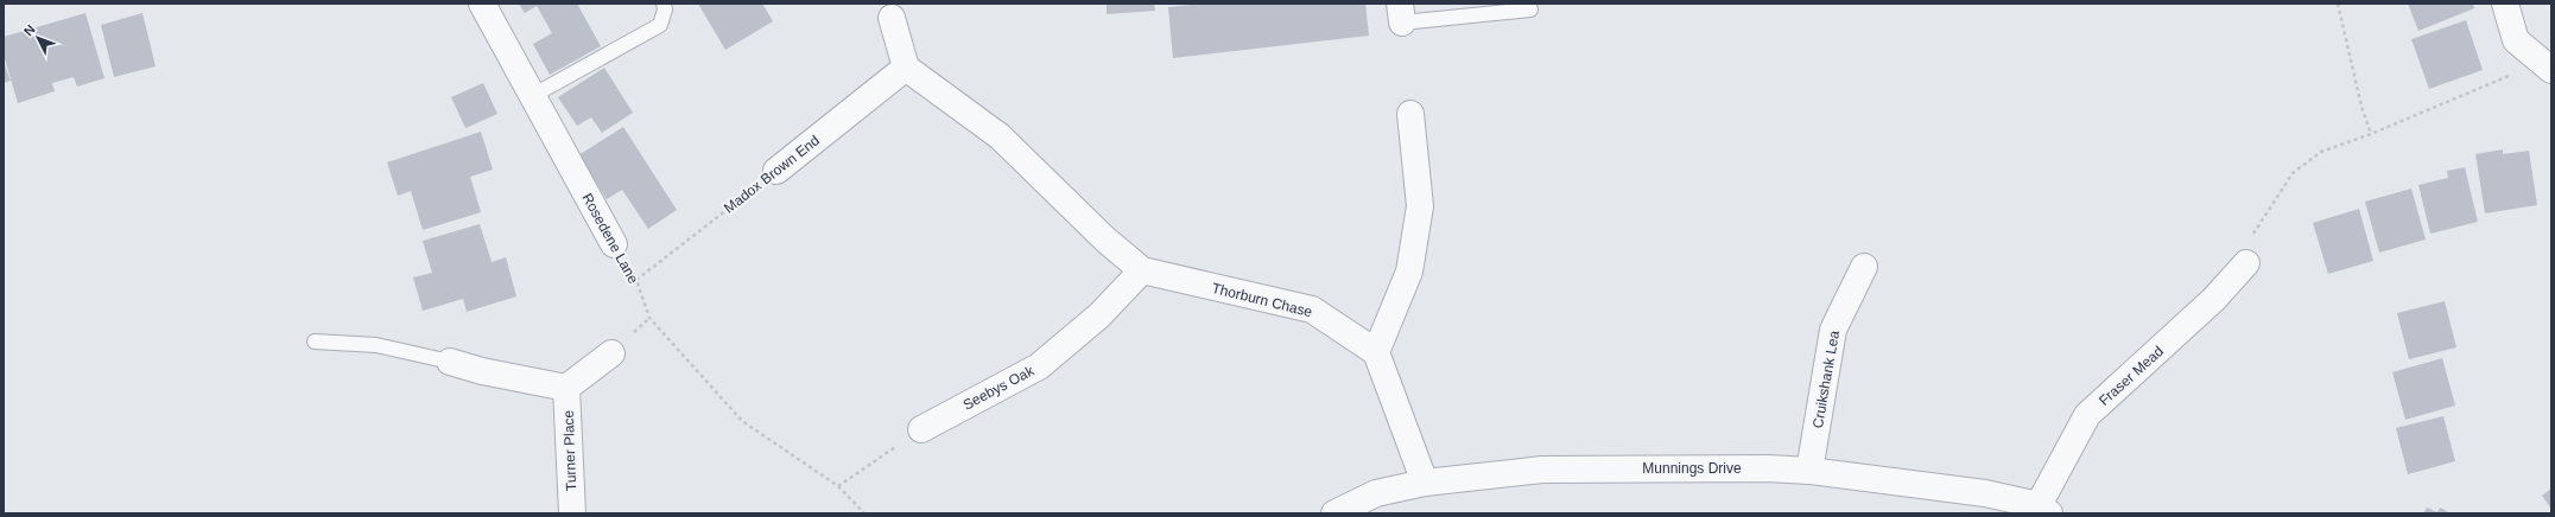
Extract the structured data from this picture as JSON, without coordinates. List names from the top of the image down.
{
  "streets": {
    "street": [
      "Madox Brown End",
      "Rosedene Lane",
      "Thorburn Chase",
      "Fraser Mead",
      "Cruikshank Lea",
      "Seebys Oak",
      "Turner Place",
      "Munnings Drive"
    ]
  },
  "crossings": [
    ["Madox Brown End", "Rosedene Lane"],
    ["Thorburn Chase", "Seebys Oak"],
    ["Fraser Mead", "Munnings Drive"],
    ["Cruikshank Lea", "Munnings Drive"]
  ],
  "north": "top left"
}
